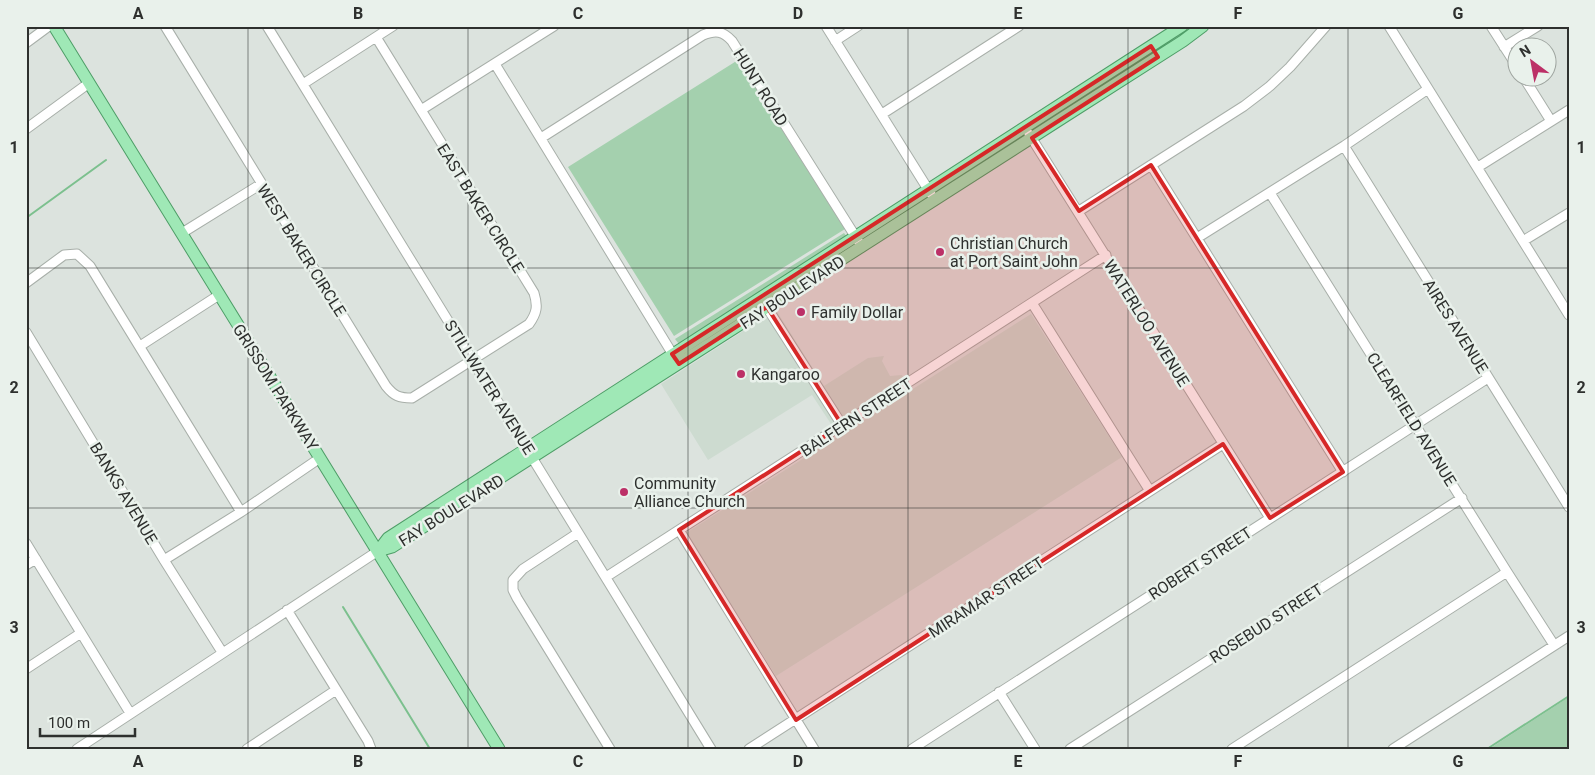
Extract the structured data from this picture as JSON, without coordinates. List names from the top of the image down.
{
  "streets": {
    "main road": ["FAY BOULEVARD", "GRISSOM PARKWAY"],
    "street": [
      "HUNT ROAD",
      "EAST BAKER CIRCLE",
      "WEST BAKER CIRCLE",
      "WATERLOO AVENUE",
      "AIRES AVENUE",
      "STILLWATER AVENUE",
      "BALFERN STREET",
      "CLEARFIELD AVENUE",
      "BANKS AVENUE",
      "ROBERT STREET",
      "MIRAMAR STREET",
      "ROSEBUD STREET"
    ]
  },
  "crossings": [
    ["HUNT ROAD", "FAY BOULEVARD"],
    ["EAST BAKER CIRCLE", "WEST BAKER CIRCLE"],
    ["EAST BAKER CIRCLE", "STILLWATER AVENUE"],
    ["WEST BAKER CIRCLE", "STILLWATER AVENUE"],
    ["FAY BOULEVARD", "WATERLOO AVENUE"],
    ["FAY BOULEVARD", "GRISSOM PARKWAY"],
    ["FAY BOULEVARD", "STILLWATER AVENUE"],
    ["FAY BOULEVARD", "BANKS AVENUE"],
    ["WATERLOO AVENUE", "BALFERN STREET"],
    ["WATERLOO AVENUE", "ROBERT STREET"],
    ["WATERLOO AVENUE", "MIRAMAR STREET"],
    ["AIRES AVENUE", "ROBERT STREET"],
    ["STILLWATER AVENUE", "BALFERN STREET"],
    ["CLEARFIELD AVENUE", "ROBERT STREET"],
    ["CLEARFIELD AVENUE", "ROSEBUD STREET"]
  ],
  "places": [
    "Christian Church at Port Saint John",
    "Family Dollar",
    "Kangaroo",
    "Community Alliance Church"
  ],
  "scale_bar": "100 m",
  "north": "top left",
  "grid": {
    "columns": [
      "A",
      "B",
      "C",
      "D",
      "E",
      "F",
      "G"
    ],
    "rows": ["1", "2", "3"]
  }
}
